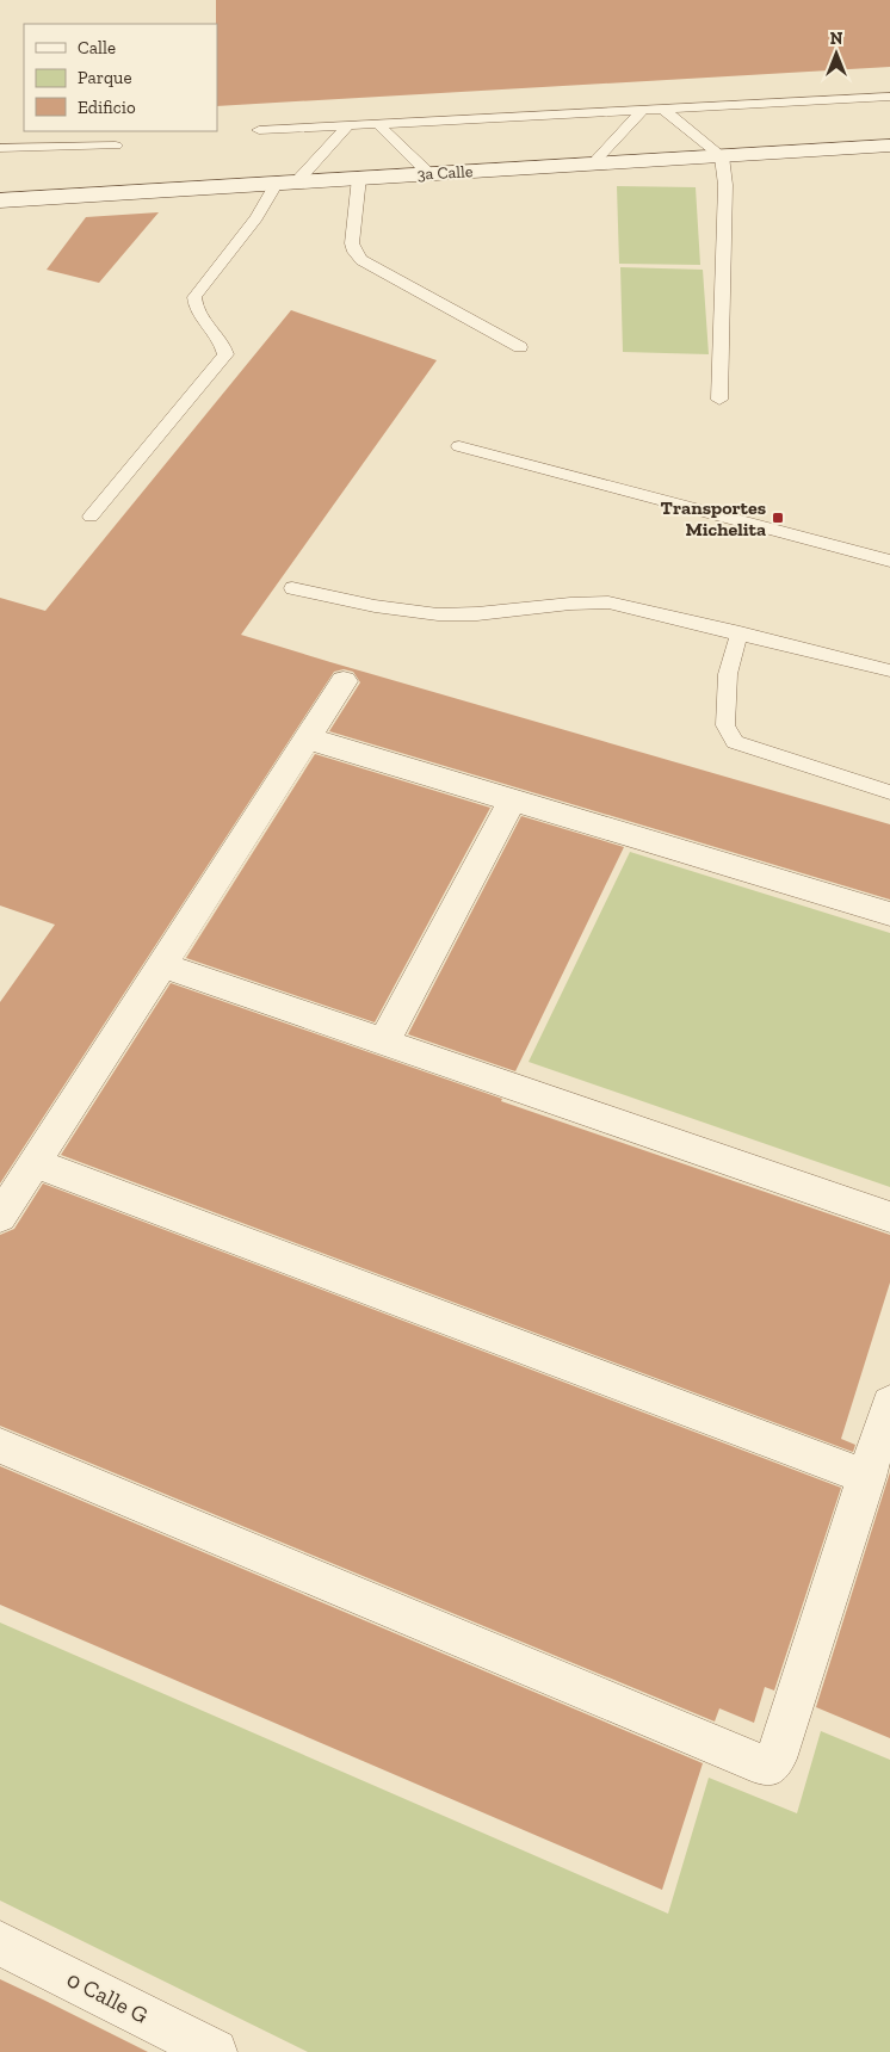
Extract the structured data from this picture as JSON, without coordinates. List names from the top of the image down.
{
  "streets": {
    "street": ["3a Calle", "0 Calle G"]
  },
  "places": {
    "transit": ["Transportes Michelita"]
  },
  "legend": ["Calle", "Parque", "Edificio"],
  "north": "top"
}
